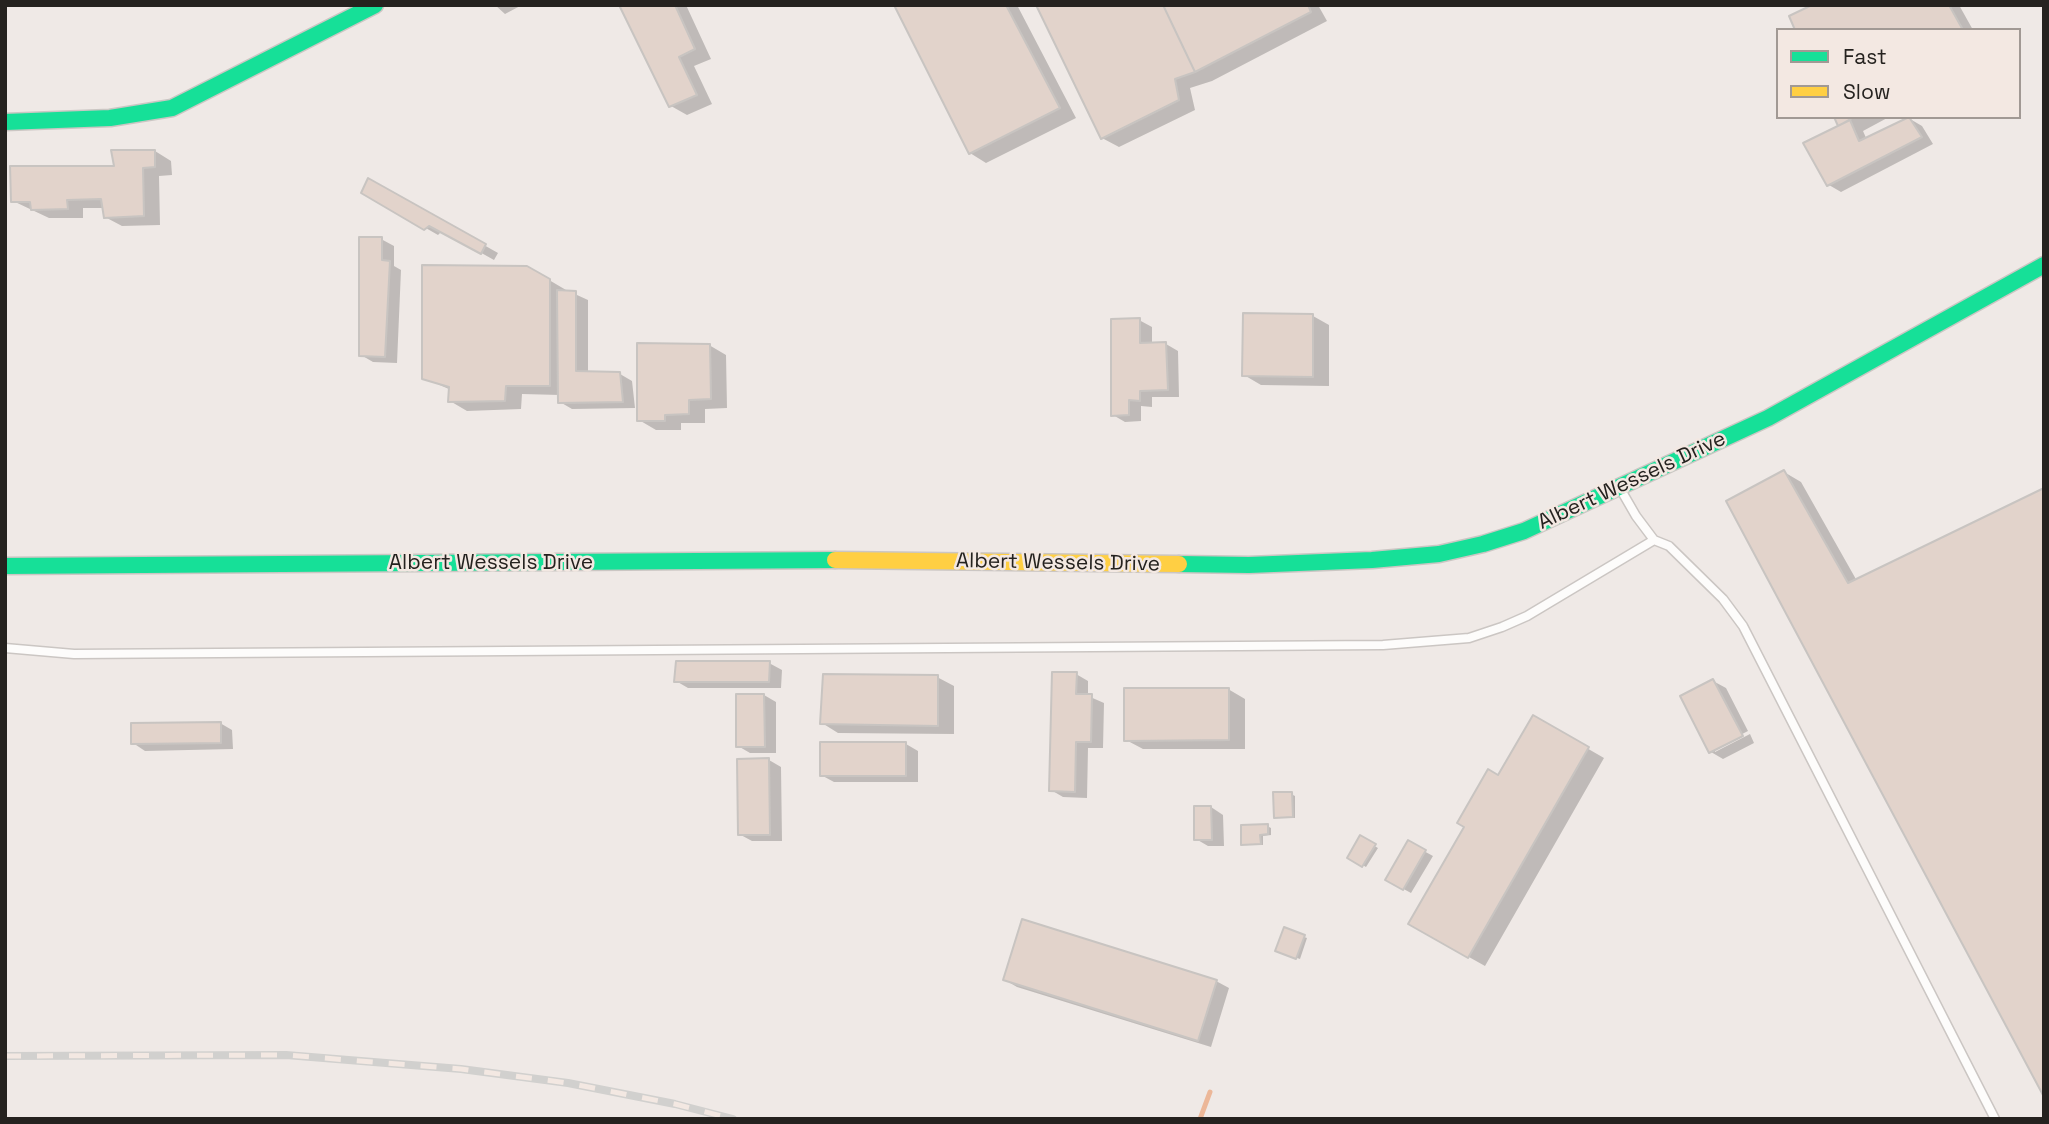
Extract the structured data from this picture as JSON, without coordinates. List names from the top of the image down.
{
  "streets": {
    "street": ["Albert Wessels Drive"]
  },
  "legend": ["Fast", "Slow"]
}
